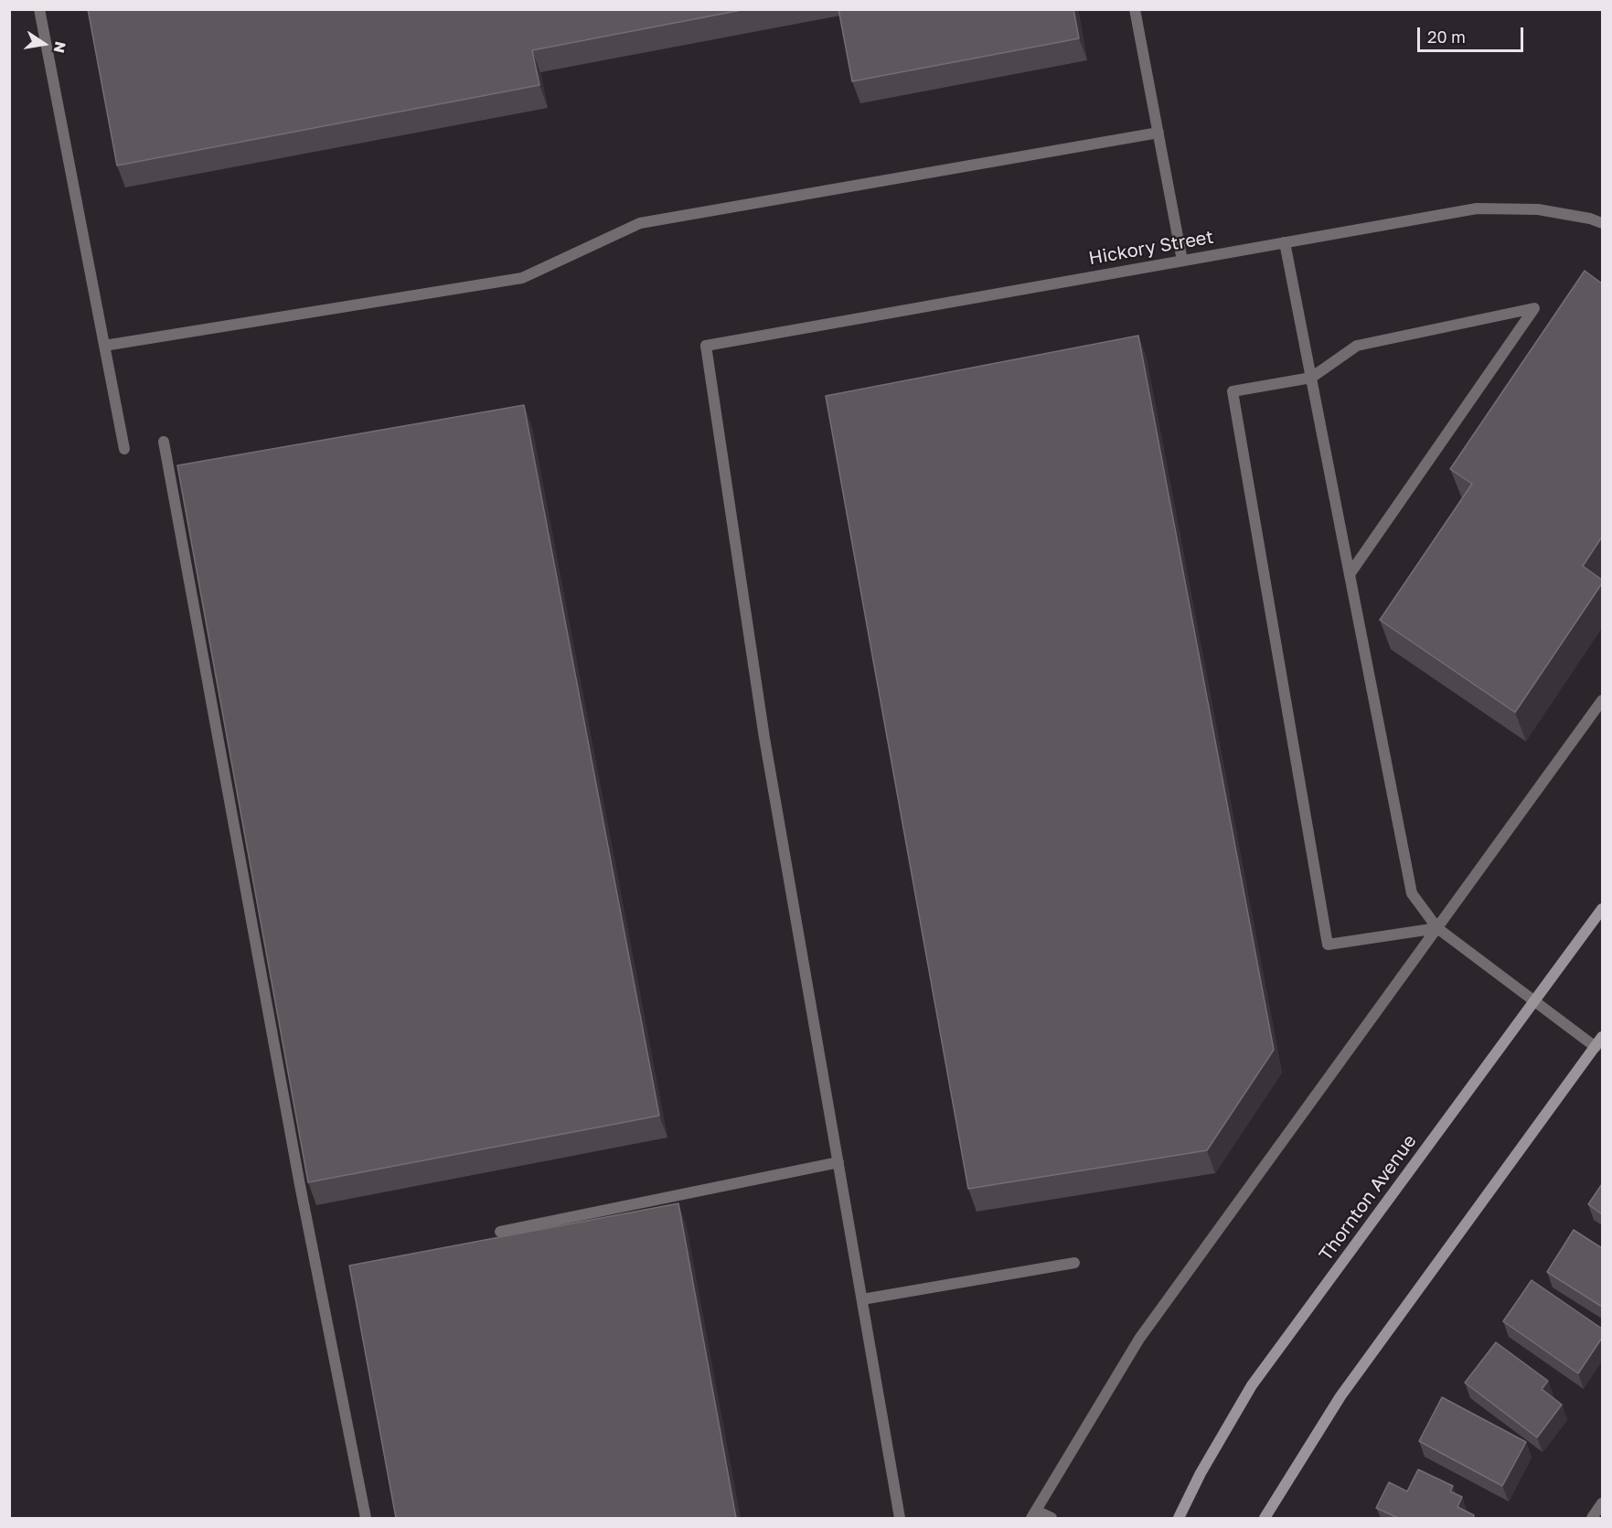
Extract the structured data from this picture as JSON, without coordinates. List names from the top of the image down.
{
  "streets": {
    "main road": ["Thornton Avenue"],
    "street": ["Hickory Street"]
  },
  "scale_bar": "20 m",
  "north": "right"
}
